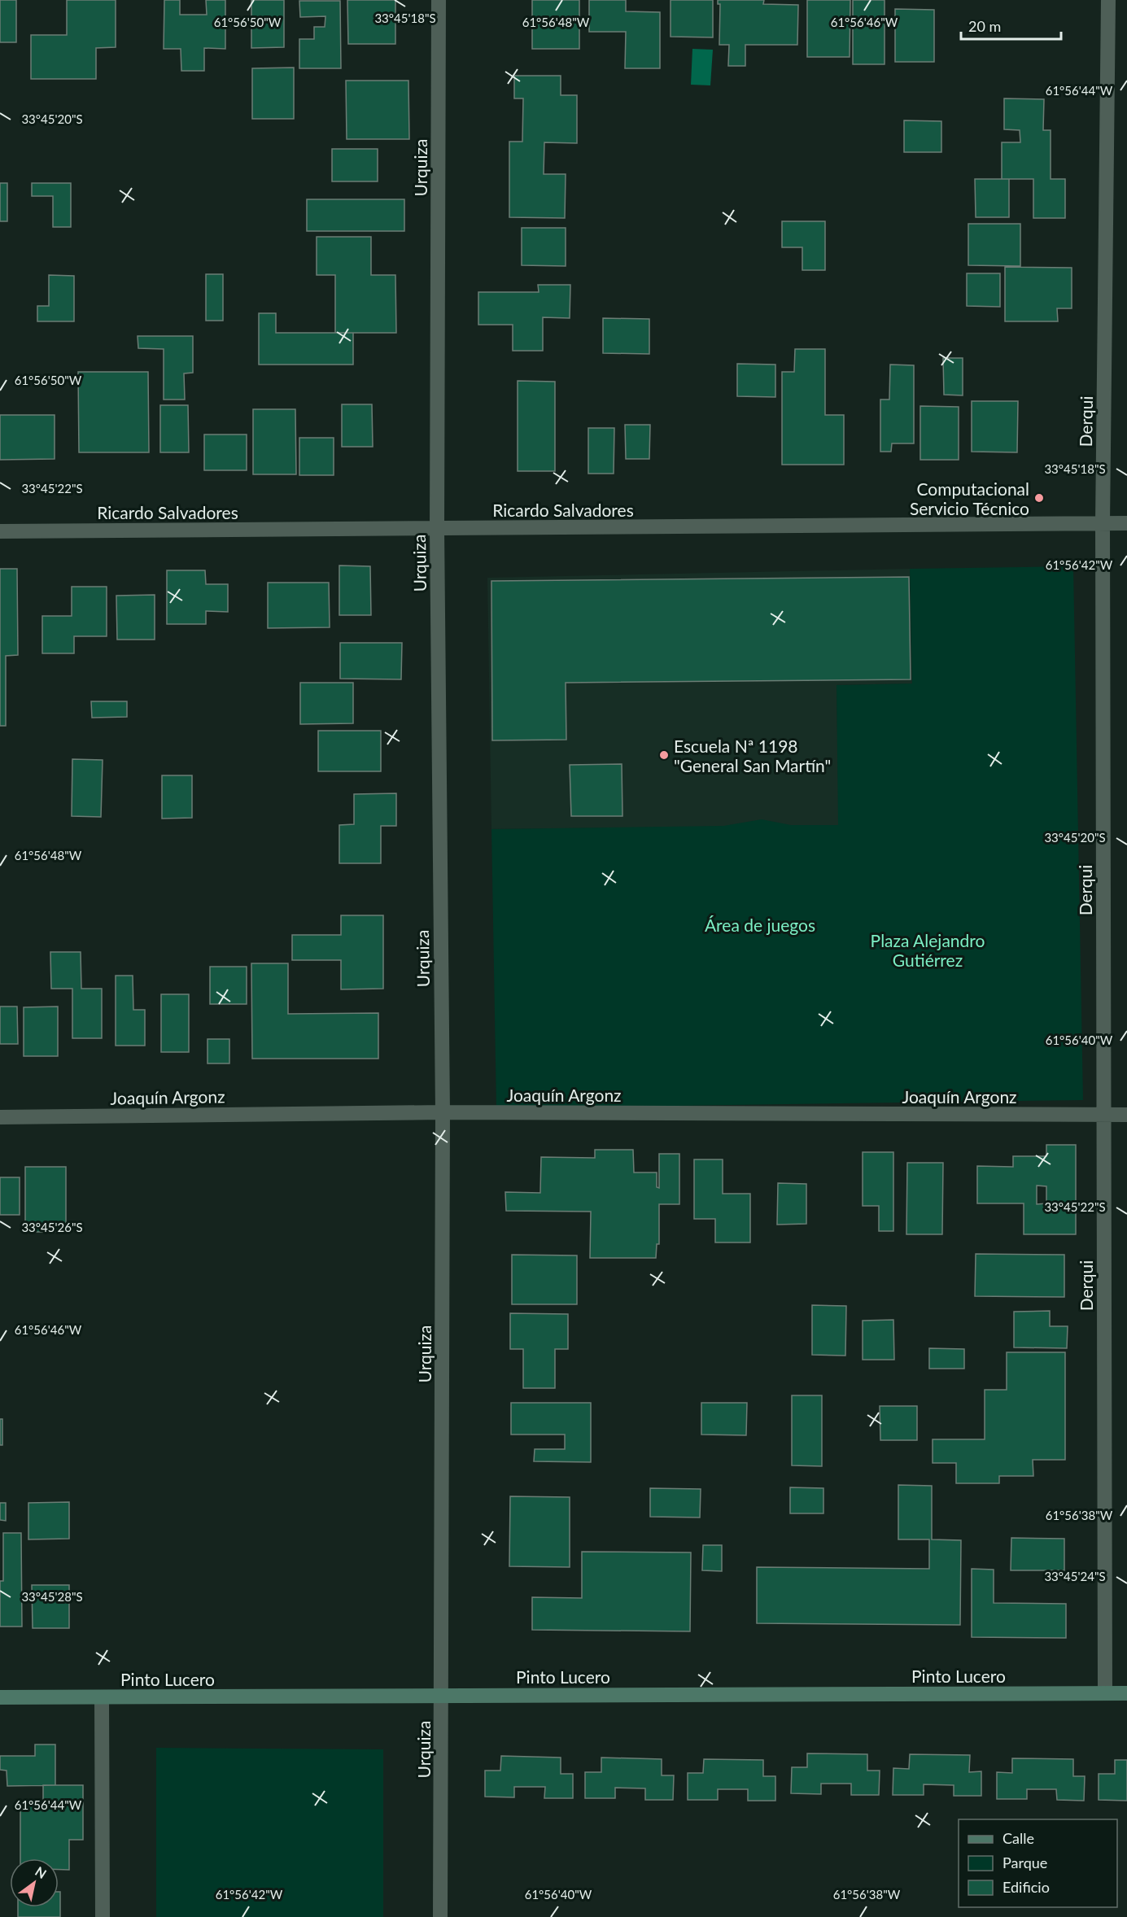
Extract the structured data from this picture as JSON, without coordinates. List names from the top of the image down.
{
  "streets": {
    "street": [
      "Urquiza",
      "Derqui",
      "Ricardo Salvadores",
      "Joaquín Argonz",
      "Pinto Lucero"
    ]
  },
  "crossings": [
    ["Urquiza", "Ricardo Salvadores"],
    ["Urquiza", "Joaquín Argonz"],
    ["Urquiza", "Pinto Lucero"],
    ["Derqui", "Ricardo Salvadores"],
    ["Derqui", "Joaquín Argonz"],
    ["Derqui", "Pinto Lucero"]
  ],
  "parks": ["Área de juegos", "Plaza Alejandro Gutiérrez"],
  "places": ["Computacional Servicio Técnico", "Escuela Nª 1198 \"General San Martín\""],
  "legend": ["Calle", "Parque", "Edificio"],
  "scale_bar": "20 m",
  "north": "top right",
  "coordinates": [
    "33°45'18\"S",
    "61°56'46\"W",
    "61°56'50\"W",
    "61°56'48\"W",
    "61°56'44\"W",
    "33°45'20\"S",
    "33°45'22\"S",
    "61°56'42\"W",
    "61°56'40\"W",
    "33°45'26\"S",
    "61°56'38\"W",
    "33°45'24\"S",
    "33°45'28\"S"
  ]
}
